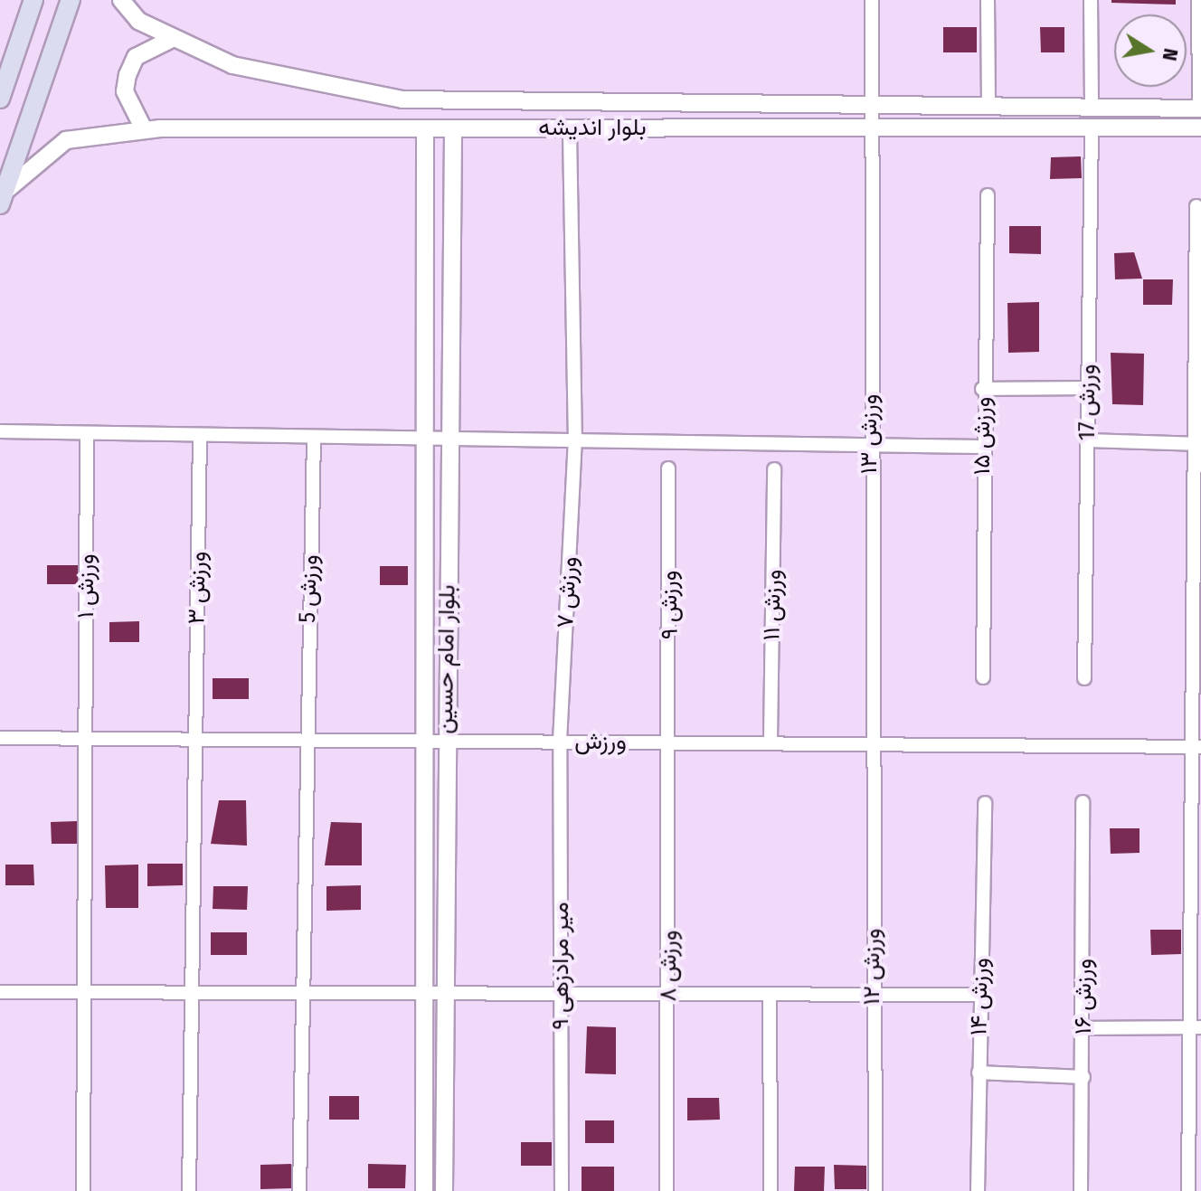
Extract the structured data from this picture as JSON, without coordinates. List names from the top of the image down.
{
  "streets": {
    "street": [
      "بلوار اندیشه",
      "ورزش 17",
      "ورزش ۱۳",
      "ورزش ۱۵",
      "ورزش ۱",
      "ورزش ۳",
      "ورزش 5",
      "ورزش ۷",
      "ورزش ۹",
      "ورزش ۱۱",
      "بلوار امام حسین",
      "ورزش",
      "میر مرادزهی ۹",
      "ورزش ۸",
      "ورزش ۱۲",
      "ورزش ۱۴",
      "ورزش ۱۶"
    ]
  },
  "crossings": [
    ["بلوار اندیشه", "ورزش 17"],
    ["بلوار اندیشه", "ورزش ۱۳"],
    ["بلوار اندیشه", "ورزش ۷"],
    ["بلوار اندیشه", "بلوار امام حسین"],
    ["ورزش ۱۳", "ورزش"],
    ["ورزش ۱۳", "ورزش ۱۲"],
    ["ورزش ۱", "ورزش"],
    ["ورزش ۳", "ورزش"],
    ["ورزش 5", "ورزش"],
    ["ورزش ۷", "ورزش"],
    ["ورزش ۷", "میر مرادزهی ۹"],
    ["ورزش ۹", "ورزش"],
    ["ورزش ۹", "ورزش ۸"],
    ["ورزش ۱۱", "ورزش"],
    ["بلوار امام حسین", "ورزش"],
    ["ورزش", "میر مرادزهی ۹"],
    ["ورزش", "ورزش ۸"],
    ["ورزش", "ورزش ۱۲"]
  ],
  "north": "right"
}
